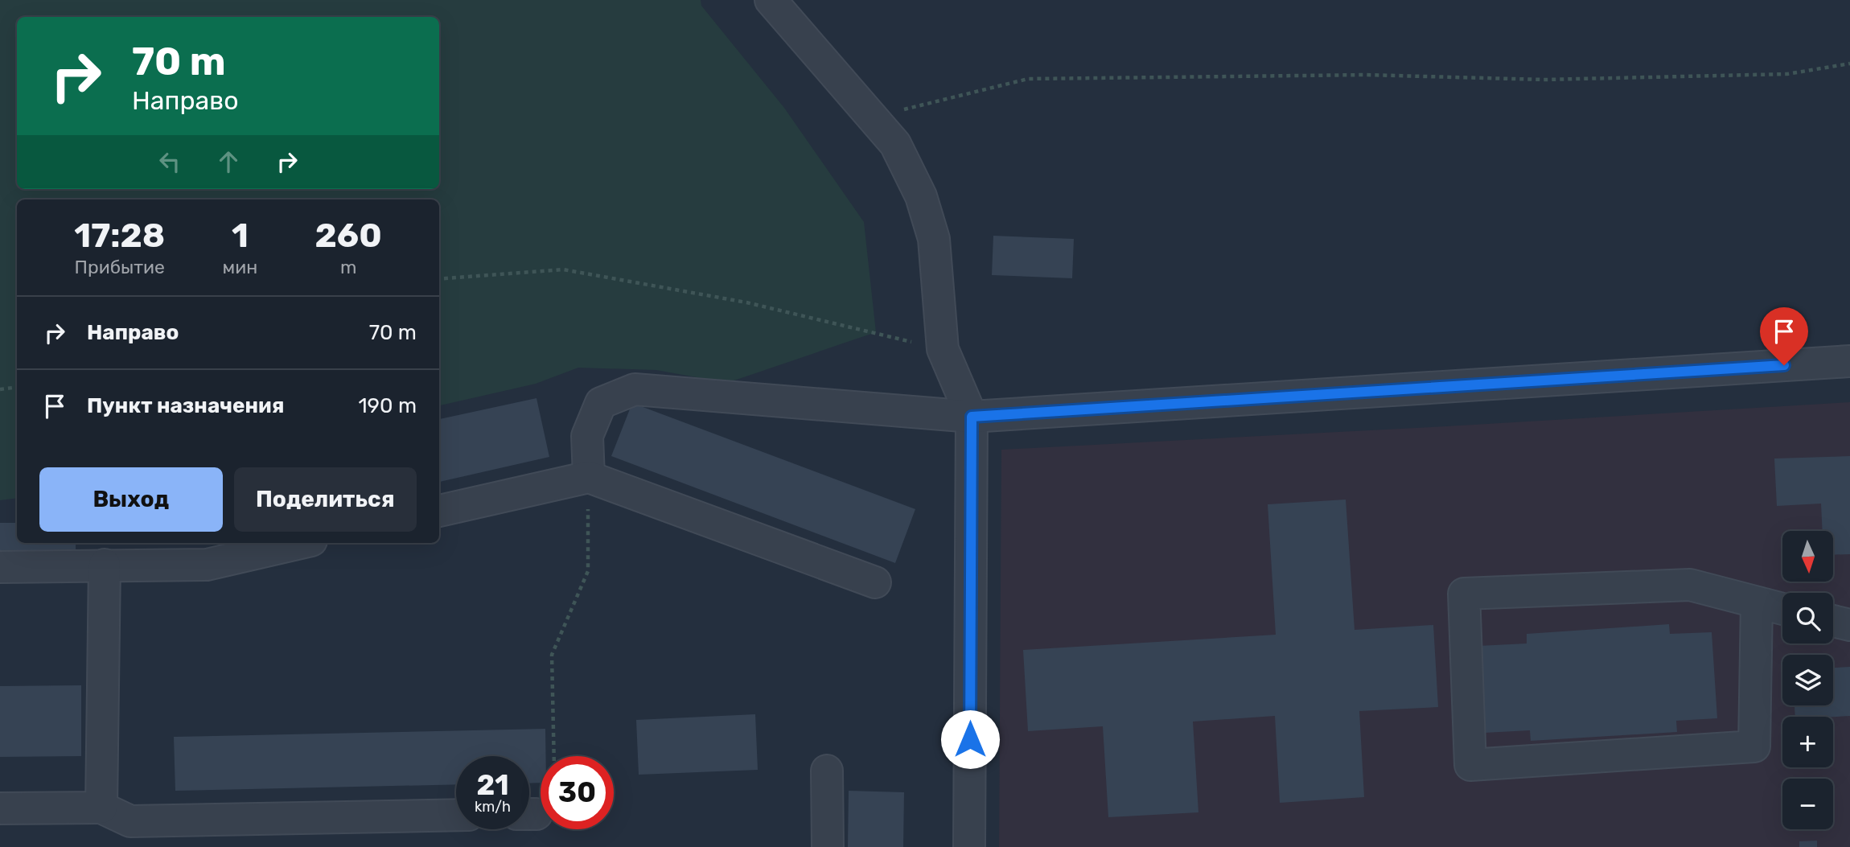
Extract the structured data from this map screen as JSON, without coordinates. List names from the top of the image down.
{
  "north": "bottom",
  "page": {
    "turn": ["70 m", "Направо"],
    "eta": [
      "17:28",
      "Прибытие",
      "1",
      "мин",
      "260",
      "m"
    ],
    "list": [
      {
        "name": "Направо",
        "value": "70 m"
      },
      {
        "name": "Пункт назначения",
        "value": "190 m"
      }
    ],
    "buttons": ["Выход", "Поделиться"],
    "map_buttons": ["+", "−"],
    "speed": "21 km/h",
    "limit": "30"
  }
}
